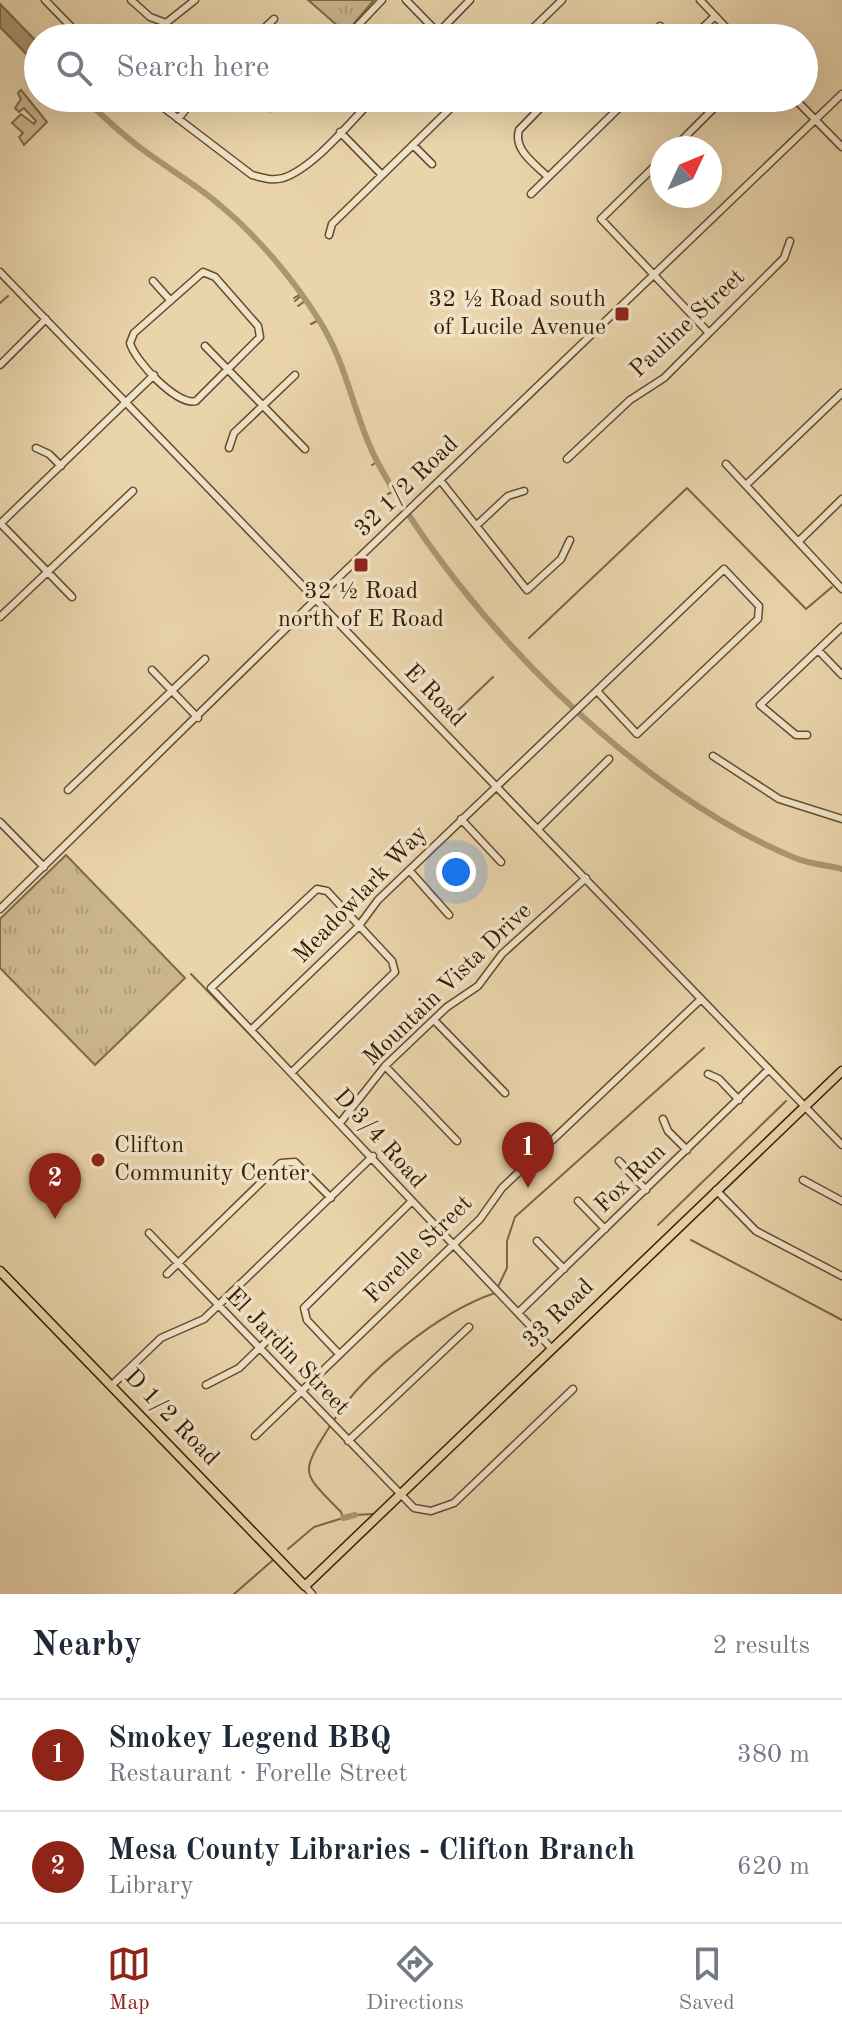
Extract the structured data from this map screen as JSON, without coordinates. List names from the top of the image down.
{
  "streets": {
    "main road": ["33 Road", "D 1/2 Road"],
    "street": [
      "Pauline Street",
      "32 1/2 Road",
      "E Road",
      "Meadowlark Way",
      "Mountain Vista Drive",
      "D 3/4 Road",
      "Fox Run",
      "Forelle Street",
      "El Jardin Street"
    ]
  },
  "crossings": [
    ["32 1/2 Road", "E Road"],
    ["E Road", "Meadowlark Way"],
    ["E Road", "Mountain Vista Drive"],
    ["E Road", "Fox Run"],
    ["E Road", "Forelle Street"],
    ["E Road", "33 Road"],
    ["Meadowlark Way", "D 3/4 Road"],
    ["Mountain Vista Drive", "D 3/4 Road"],
    ["D 3/4 Road", "Fox Run"],
    ["D 3/4 Road", "Forelle Street"],
    ["D 3/4 Road", "33 Road"],
    ["Forelle Street", "El Jardin Street"],
    ["33 Road", "El Jardin Street"],
    ["33 Road", "D 1/2 Road"]
  ],
  "places": {
    "transit": ["32 ½ Road south of Lucile Avenue", "32 ½ Road north of E Road"],
    "other": ["Clifton Community Center"]
  },
  "north": "top right",
  "page": {
    "search": "Search here",
    "pins": ["1", "2"],
    "heading": ["Nearby", "2 results"],
    "list": [
      {
        "mark": "1",
        "name": "Smokey Legend BBQ",
        "note": "Restaurant · Forelle Street",
        "value": "380 m"
      },
      {
        "mark": "2",
        "name": "Mesa County Libraries - Clifton Branch",
        "note": "Library",
        "value": "620 m"
      }
    ],
    "nav": ["Map", "Directions", "Saved"]
  }
}
